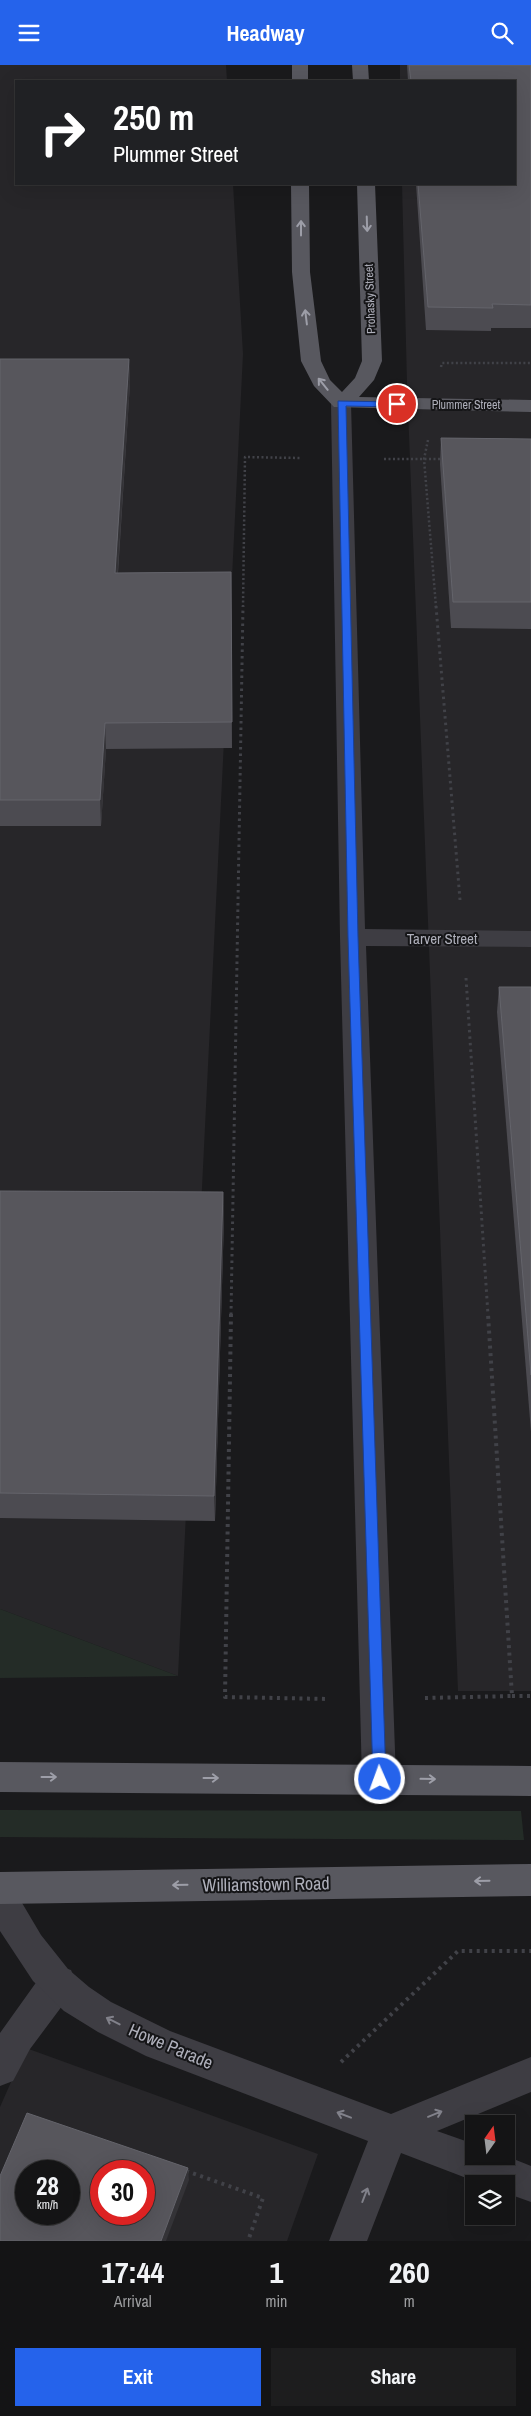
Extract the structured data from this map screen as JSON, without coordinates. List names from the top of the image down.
{
  "streets": {
    "main road": ["Prohasky Street", "Plummer Street", "Williamstown Road"],
    "street": ["Tarver Street", "Howe Parade"]
  },
  "crossings": [
    ["Prohasky Street", "Plummer Street"]
  ],
  "one_way": ["Howe Parade"],
  "north": "top",
  "page": {
    "header": "Headway",
    "turn": ["250 m", "Plummer Street"],
    "speed": "28 km/h",
    "limit": "30",
    "eta": [
      "17:44",
      "Arrival",
      "1",
      "min",
      "260",
      "m"
    ],
    "buttons": ["Exit", "Share"]
  }
}
